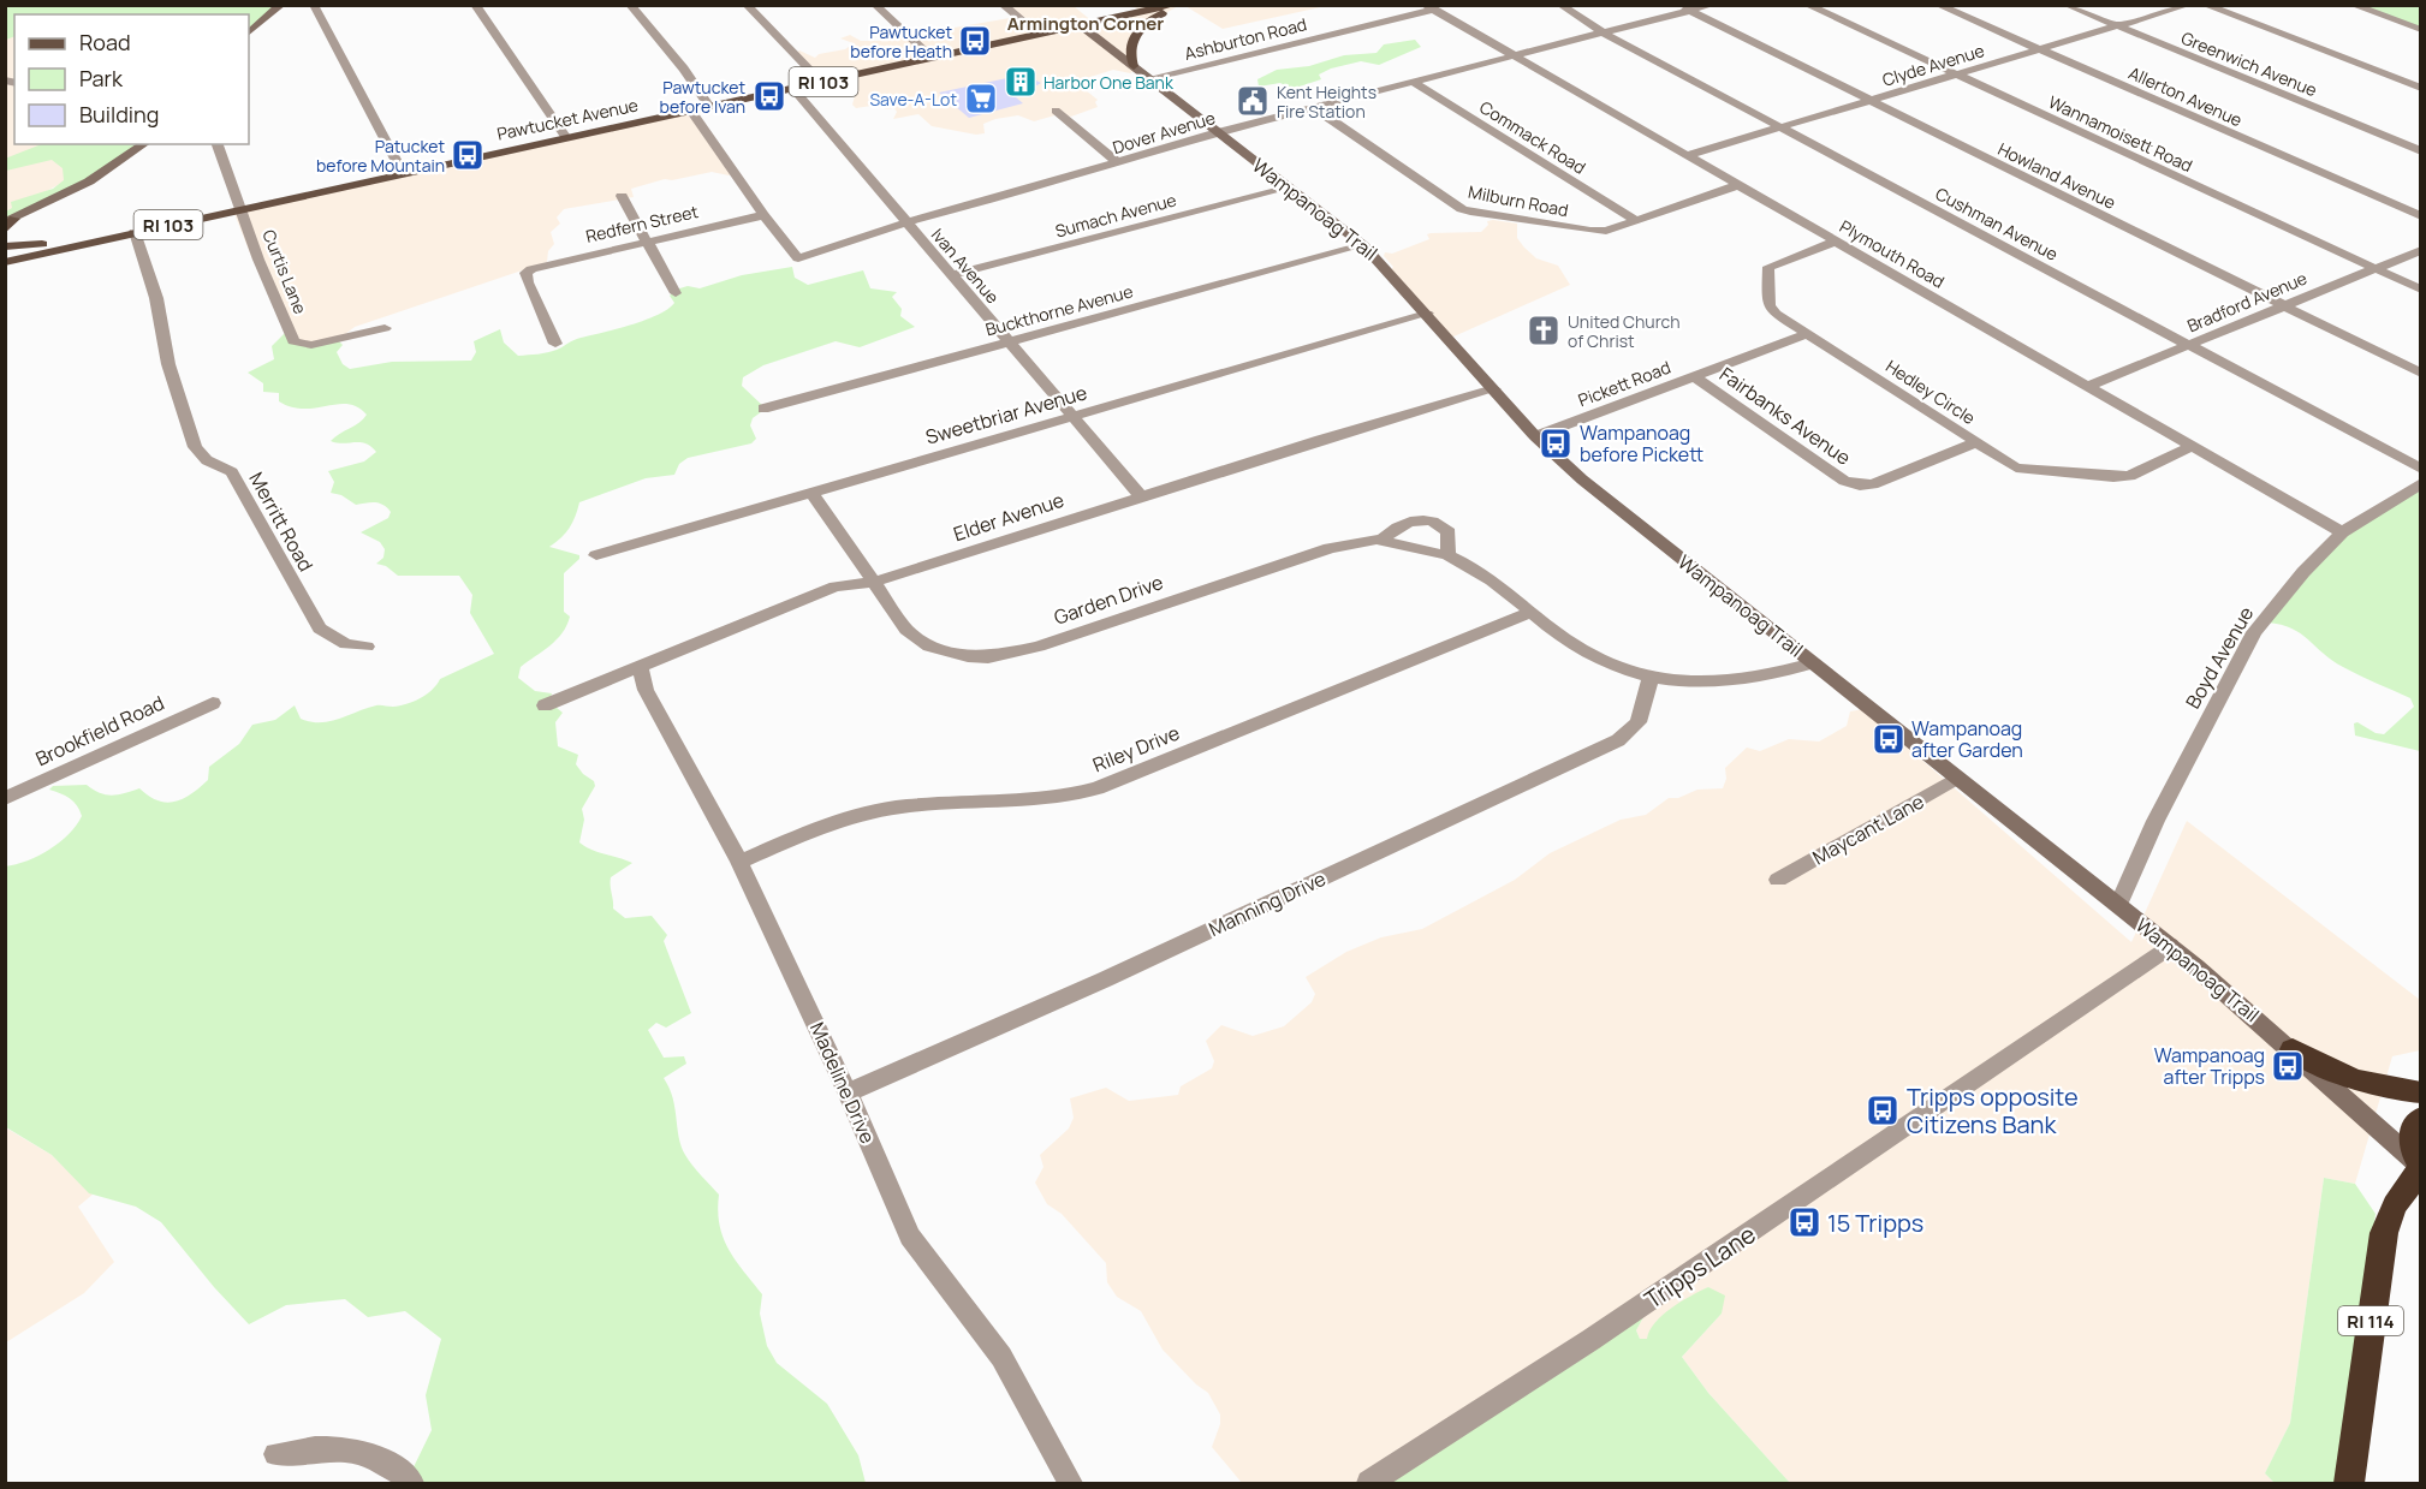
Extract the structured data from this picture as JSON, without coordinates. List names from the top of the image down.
{
  "streets": {
    "highway": ["RI 114"],
    "main road": ["RI 103", "Pawtucket Avenue", "Wampanoag Trail"],
    "street": [
      "Ashburton Road",
      "Greenwich Avenue",
      "Clyde Avenue",
      "Allerton Avenue",
      "Dover Avenue",
      "Wannamoisett Road",
      "Commack Road",
      "Howland Avenue",
      "Milburn Road",
      "Sumach Avenue",
      "Redfern Street",
      "Cushman Avenue",
      "Plymouth Road",
      "Ivan Avenue",
      "Curtis Lane",
      "Bradford Avenue",
      "Buckthorne Avenue",
      "Pickett Road",
      "Hedley Circle",
      "Sweetbriar Avenue",
      "Fairbanks Avenue",
      "Elder Avenue",
      "Merritt Road",
      "Garden Drive",
      "Boyd Avenue",
      "Brookfield Road",
      "Riley Drive",
      "Maycant Lane",
      "Manning Drive",
      "Madeline Drive",
      "Tripps Lane"
    ]
  },
  "crossings": [
    ["Ashburton Road", "Wampanoag Trail"],
    ["Ashburton Road", "Plymouth Road"],
    ["Greenwich Avenue", "Clyde Avenue"],
    ["Clyde Avenue", "Allerton Avenue"],
    ["Clyde Avenue", "Wannamoisett Road"],
    ["Clyde Avenue", "Howland Avenue"],
    ["Clyde Avenue", "Cushman Avenue"],
    ["Clyde Avenue", "Plymouth Road"],
    ["Pawtucket Avenue", "Wampanoag Trail"],
    ["Pawtucket Avenue", "Ivan Avenue"],
    ["Pawtucket Avenue", "Curtis Lane"],
    ["Pawtucket Avenue", "Merritt Road"],
    ["Dover Avenue", "Commack Road"],
    ["Dover Avenue", "Howland Avenue"],
    ["Dover Avenue", "Milburn Road"],
    ["Dover Avenue", "Wampanoag Trail"],
    ["Dover Avenue", "Redfern Street"],
    ["Dover Avenue", "Cushman Avenue"],
    ["Dover Avenue", "Plymouth Road"],
    ["Dover Avenue", "Ivan Avenue"],
    ["Wannamoisett Road", "Bradford Avenue"],
    ["Commack Road", "Milburn Road"],
    ["Howland Avenue", "Bradford Avenue"],
    ["Milburn Road", "Plymouth Road"],
    ["Wampanoag Trail", "Sumach Avenue"],
    ["Wampanoag Trail", "Buckthorne Avenue"],
    ["Wampanoag Trail", "Pickett Road"],
    ["Wampanoag Trail", "Sweetbriar Avenue"],
    ["Wampanoag Trail", "Elder Avenue"],
    ["Wampanoag Trail", "Garden Drive"],
    ["Wampanoag Trail", "Boyd Avenue"],
    ["Wampanoag Trail", "Maycant Lane"],
    ["Wampanoag Trail", "Tripps Lane"],
    ["Wampanoag Trail", "RI 114"],
    ["Sumach Avenue", "Ivan Avenue"],
    ["Cushman Avenue", "Bradford Avenue"],
    ["Plymouth Road", "Bradford Avenue"],
    ["Plymouth Road", "Hedley Circle"],
    ["Plymouth Road", "Boyd Avenue"],
    ["Ivan Avenue", "Buckthorne Avenue"],
    ["Ivan Avenue", "Sweetbriar Avenue"],
    ["Ivan Avenue", "Elder Avenue"],
    ["Pickett Road", "Hedley Circle"],
    ["Pickett Road", "Fairbanks Avenue"],
    ["Hedley Circle", "Fairbanks Avenue"],
    ["Sweetbriar Avenue", "Garden Drive"],
    ["Elder Avenue", "Garden Drive"],
    ["Elder Avenue", "Madeline Drive"],
    ["Garden Drive", "Riley Drive"],
    ["Garden Drive", "Manning Drive"],
    ["Riley Drive", "Madeline Drive"],
    ["Manning Drive", "Madeline Drive"]
  ],
  "districts": ["Armington Corner"],
  "places": {
    "bus stop": [
      "Pawtucket before Heath",
      "Pawtucket before Ivan",
      "Patucket before Mountain",
      "Wampanoag before Pickett",
      "Wampanoag after Garden",
      "Wampanoag after Tripps",
      "Tripps opposite Citizens Bank",
      "15 Tripps"
    ],
    "building": ["Harbor One Bank"],
    "supermarket": ["Save-A-Lot"],
    "public building": ["Kent Heights Fire Station"],
    "church": ["United Church of Christ"]
  },
  "legend": ["Road", "Park", "Building"]
}
